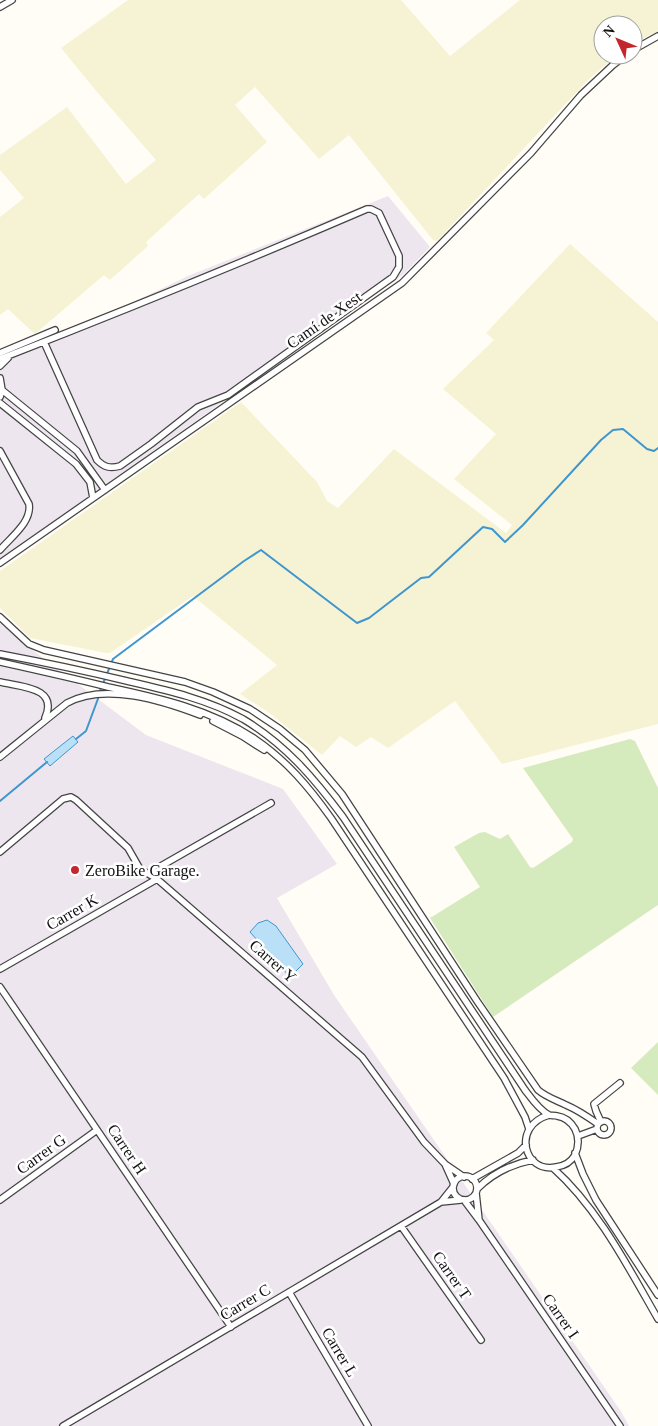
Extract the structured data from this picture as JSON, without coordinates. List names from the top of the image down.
{
  "streets": {
    "street": [
      "Camí de Xest",
      "Carrer K",
      "Carrer Y",
      "Carrer H",
      "Carrer G",
      "Carrer T",
      "Carrer C",
      "Carrer I",
      "Carrer L"
    ]
  },
  "crossings": [
    ["Carrer K", "Carrer Y"],
    ["Carrer Y", "Carrer C"],
    ["Carrer Y", "Carrer I"],
    ["Carrer H", "Carrer G"],
    ["Carrer H", "Carrer C"],
    ["Carrer T", "Carrer C"],
    ["Carrer C", "Carrer I"],
    ["Carrer C", "Carrer L"]
  ],
  "places": ["ZeroBike Garage."],
  "north": "top left"
}
